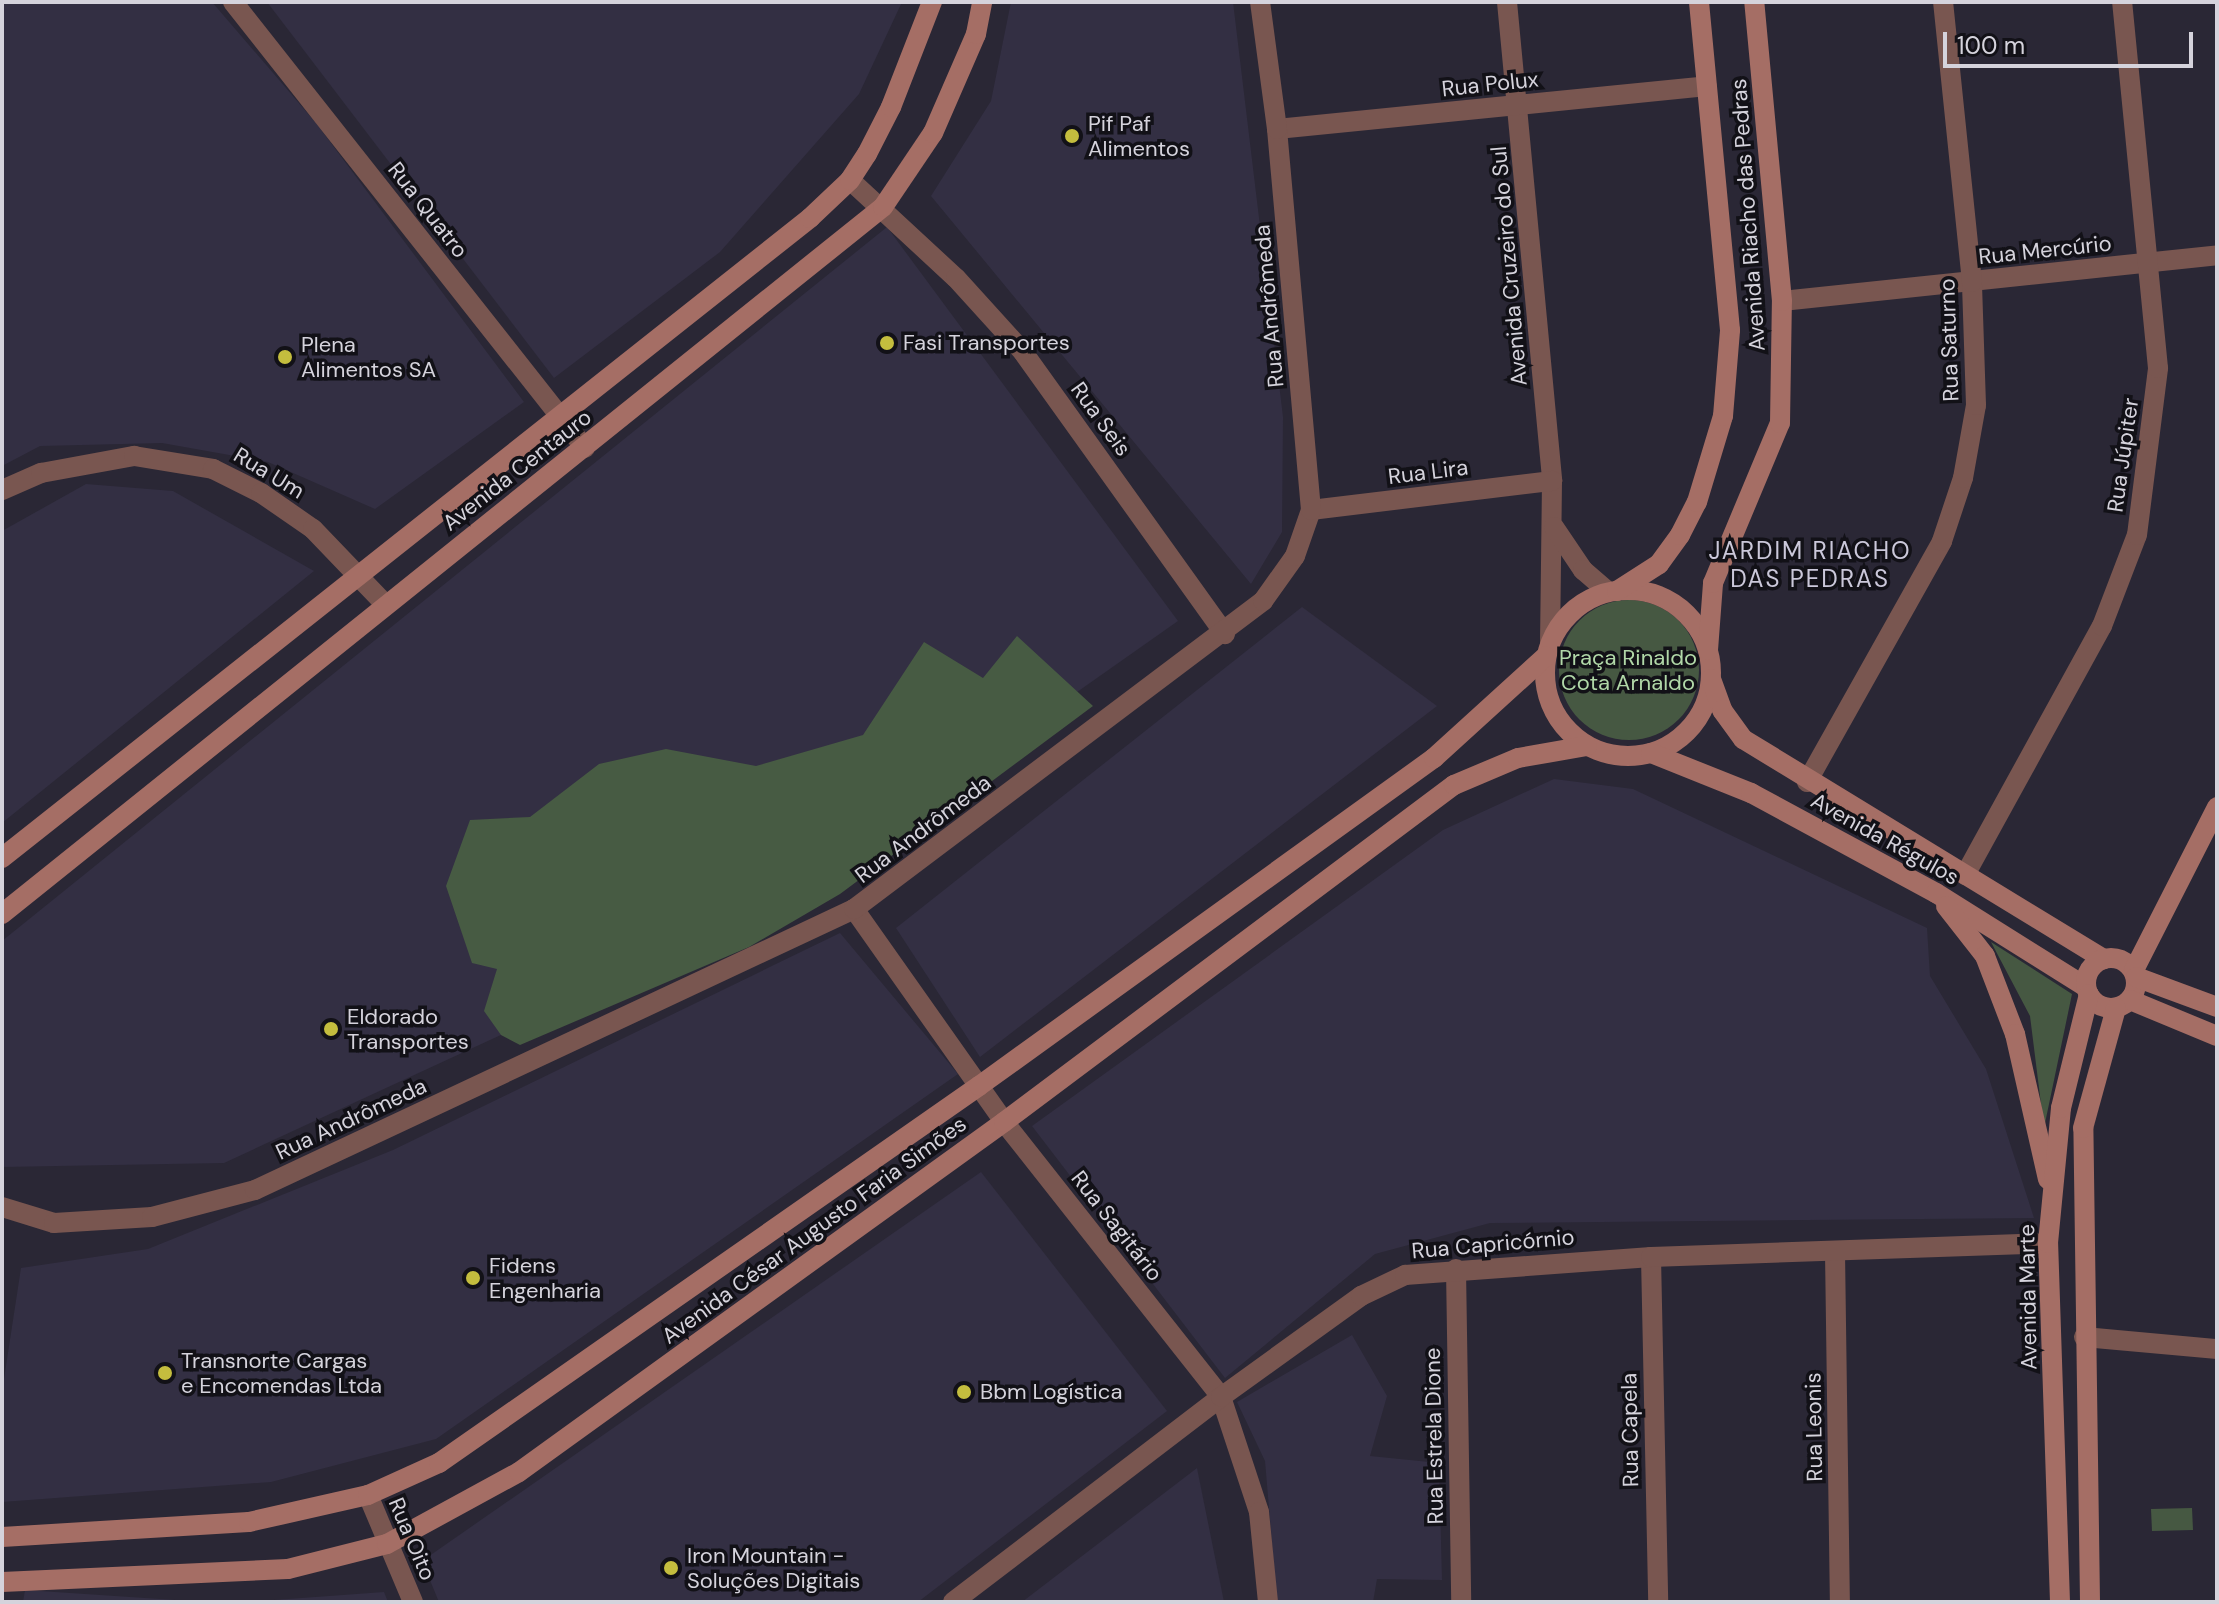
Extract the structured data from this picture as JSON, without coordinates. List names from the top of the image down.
{
  "streets": {
    "street": [
      "Rua Polux",
      "Rua Quatro",
      "Avenida Riacho das Pedras",
      "Rua Mercúrio",
      "Avenida Cruzeiro do Sul",
      "Rua Andrômeda",
      "Rua Saturno",
      "Rua Seis",
      "Rua Júpiter",
      "Avenida Centauro",
      "Rua Lira",
      "Rua Um",
      "Avenida Régulos",
      "Rua Sagitário",
      "Avenida César Augusto Faria Simões",
      "Rua Capricórnio",
      "Avenida Marte",
      "Rua Leonis",
      "Rua Capela",
      "Rua Estrela Dione",
      "Rua Oito"
    ]
  },
  "crossings": [
    ["Rua Polux", "Avenida Riacho das Pedras"],
    ["Rua Polux", "Avenida Cruzeiro do Sul"],
    ["Rua Polux", "Rua Andrômeda"],
    ["Rua Quatro", "Avenida Centauro"],
    ["Avenida Riacho das Pedras", "Rua Mercúrio"],
    ["Avenida Riacho das Pedras", "Avenida Cruzeiro do Sul"],
    ["Avenida Riacho das Pedras", "Avenida Régulos"],
    ["Avenida Riacho das Pedras", "Avenida César Augusto Faria Simões"],
    ["Rua Mercúrio", "Rua Saturno"],
    ["Rua Mercúrio", "Rua Júpiter"],
    ["Avenida Cruzeiro do Sul", "Rua Lira"],
    ["Avenida Cruzeiro do Sul", "Avenida Régulos"],
    ["Avenida Cruzeiro do Sul", "Avenida César Augusto Faria Simões"],
    ["Rua Andrômeda", "Rua Seis"],
    ["Rua Andrômeda", "Rua Lira"],
    ["Rua Andrômeda", "Rua Sagitário"],
    ["Rua Saturno", "Avenida Régulos"],
    ["Rua Seis", "Avenida Centauro"],
    ["Rua Júpiter", "Avenida Régulos"],
    ["Avenida Centauro", "Rua Um"],
    ["Avenida Régulos", "Avenida César Augusto Faria Simões"],
    ["Avenida Régulos", "Avenida Marte"],
    ["Rua Sagitário", "Avenida César Augusto Faria Simões"],
    ["Rua Sagitário", "Rua Capricórnio"],
    ["Avenida César Augusto Faria Simões", "Rua Oito"],
    ["Rua Capricórnio", "Avenida Marte"],
    ["Rua Capricórnio", "Rua Leonis"],
    ["Rua Capricórnio", "Rua Capela"],
    ["Rua Capricórnio", "Rua Estrela Dione"]
  ],
  "districts": ["JARDIM RIACHO DAS PEDRAS"],
  "parks": ["Praça Rinaldo Cota Arnaldo"],
  "places": [
    "Pif Paf Alimentos",
    "Fasi Transportes",
    "Plena Alimentos SA",
    "Eldorado Transportes",
    "Fidens Engenharia",
    "Transnorte Cargas e Encomendas Ltda",
    "Bbm Logística",
    "Iron Mountain - Soluções Digitais"
  ],
  "scale_bar": "100 m"
}
